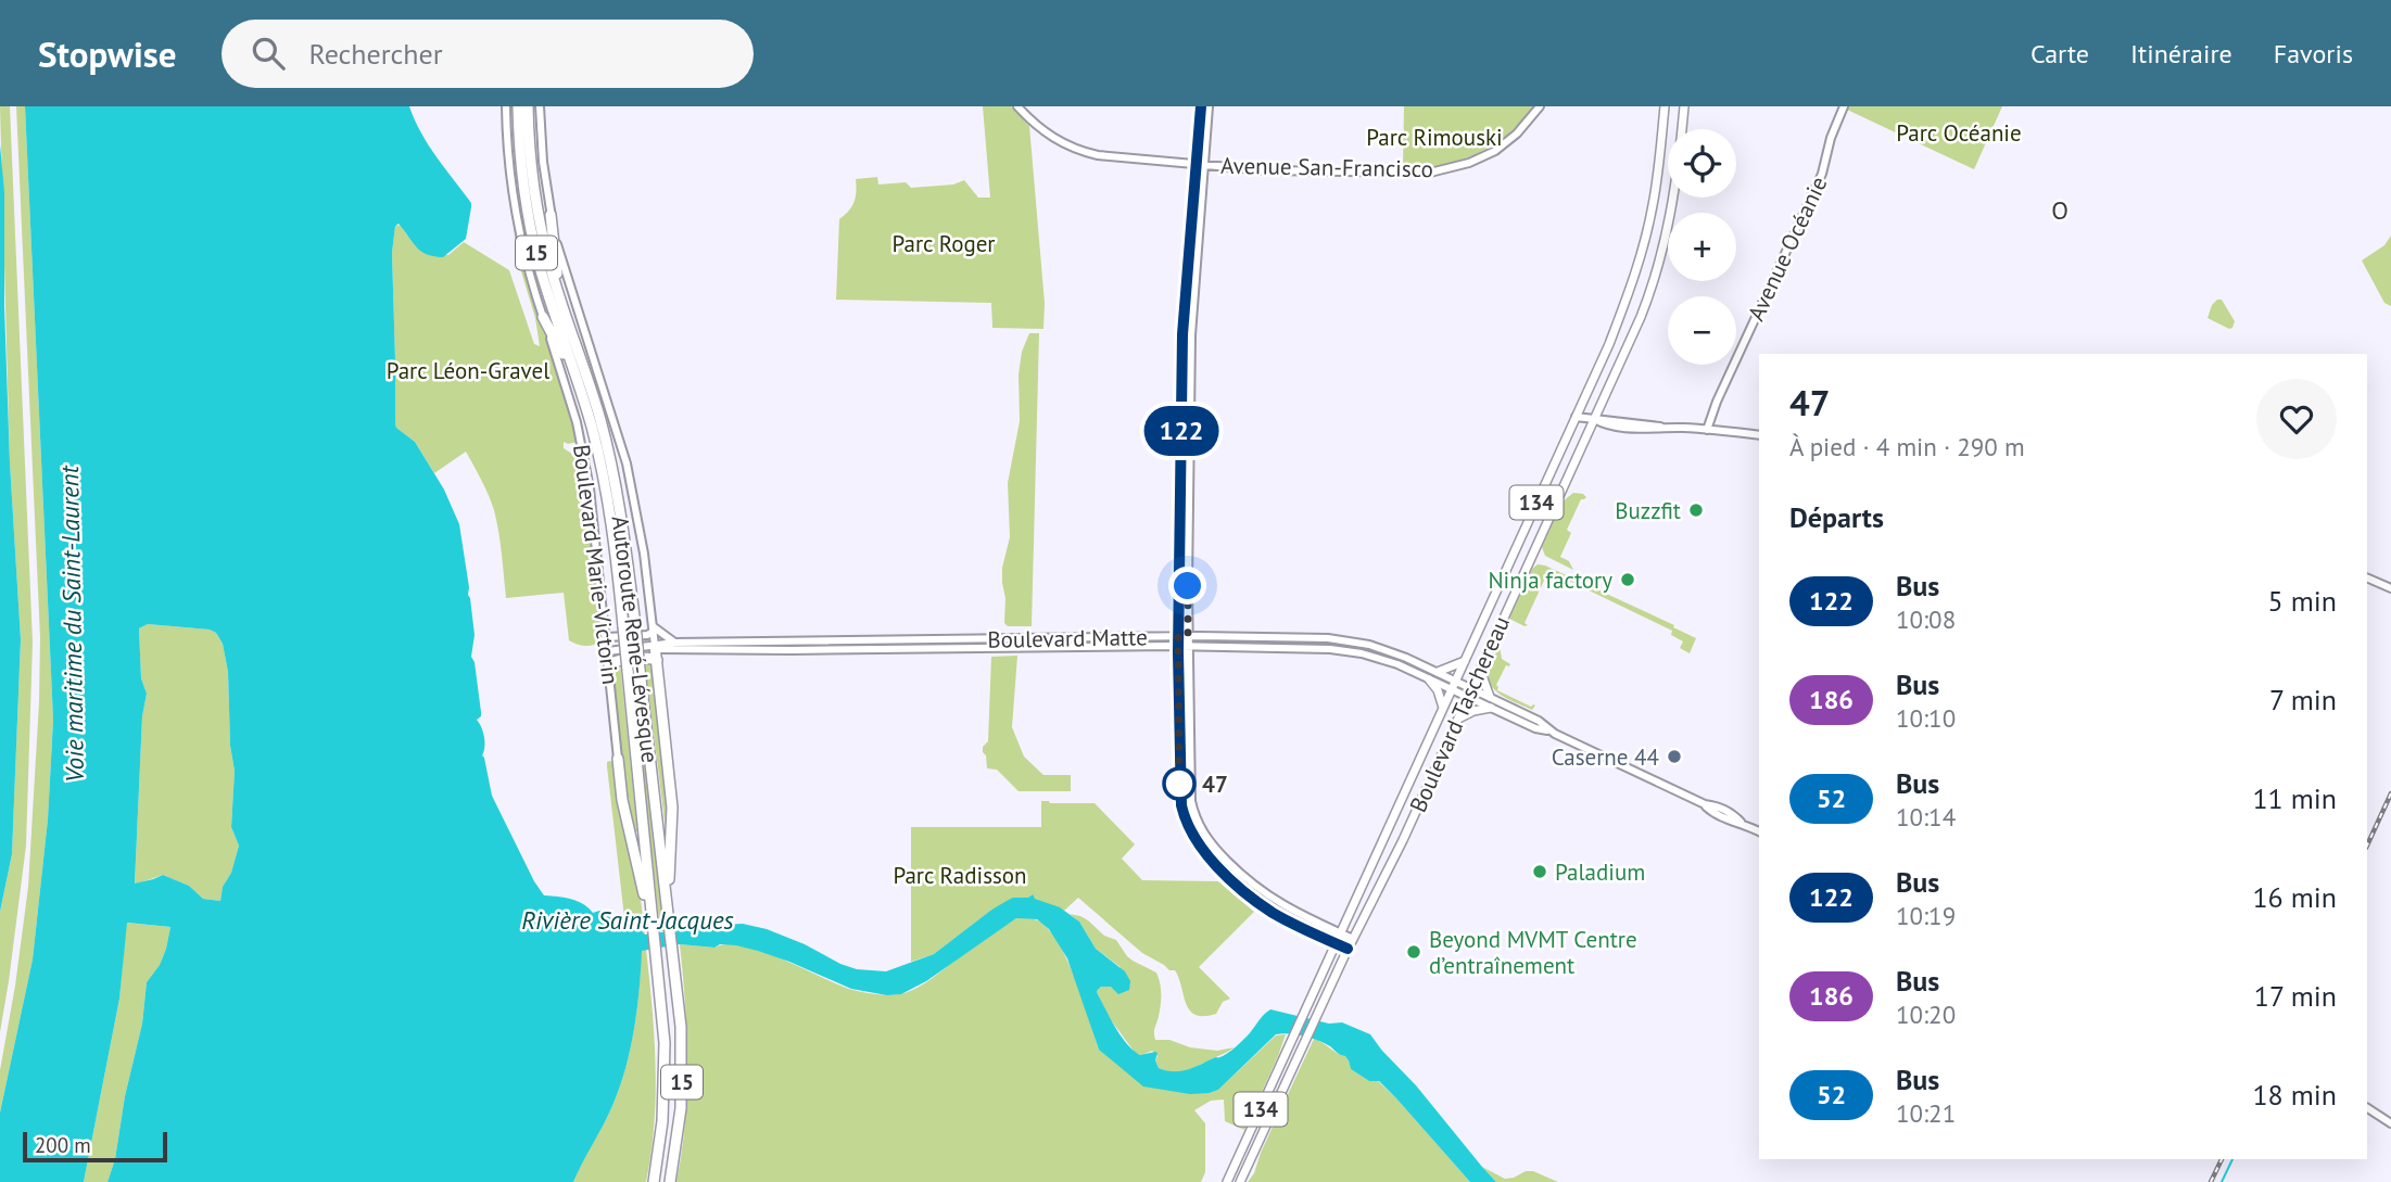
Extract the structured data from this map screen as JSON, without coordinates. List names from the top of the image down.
{
  "streets": {
    "highway": ["15", "Autoroute René-Lévesque"],
    "main road": [
      "Avenue San-Francisco",
      "Avenue Océanie",
      "134",
      "Boulevard Marie-Victorin",
      "Boulevard Matte",
      "Boulevard Taschereau"
    ]
  },
  "crossings": [
    ["Boulevard Marie-Victorin", "Boulevard Matte"],
    ["Boulevard Matte", "Boulevard Taschereau"]
  ],
  "districts": ["O"],
  "water": ["Voie maritime du Saint-Laurent", "Rivière Saint-Jacques"],
  "parks": [
    "Parc Océanie",
    "Parc Rimouski",
    "Parc Roger",
    "Parc Léon-Gravel",
    "Parc Radisson"
  ],
  "places": [
    "Buzzfit",
    "Ninja factory",
    "Caserne 44",
    "47",
    "Paladium",
    "Beyond MVMT Centre d’entraînement"
  ],
  "lines": ["bus line 122"],
  "scale_bar": "200 m",
  "page": {
    "header": "Stopwise",
    "search": "Rechercher",
    "nav": ["Carte", "Itinéraire", "Favoris"],
    "on_map": "122",
    "map_buttons": ["+", "−"],
    "heading": [
      ["47", "À pied · 4 min · 290 m"],
      "Départs"
    ],
    "list": [
      {
        "mark": "122",
        "name": "Bus",
        "note": "10:08",
        "value": "5 min"
      },
      {
        "mark": "186",
        "name": "Bus",
        "note": "10:10",
        "value": "7 min"
      },
      {
        "mark": "52",
        "name": "Bus",
        "note": "10:14",
        "value": "11 min"
      },
      {
        "mark": "122",
        "name": "Bus",
        "note": "10:19",
        "value": "16 min"
      },
      {
        "mark": "186",
        "name": "Bus",
        "note": "10:20",
        "value": "17 min"
      },
      {
        "mark": "52",
        "name": "Bus",
        "note": "10:21",
        "value": "18 min"
      }
    ],
    "scale": "200 m"
  }
}
